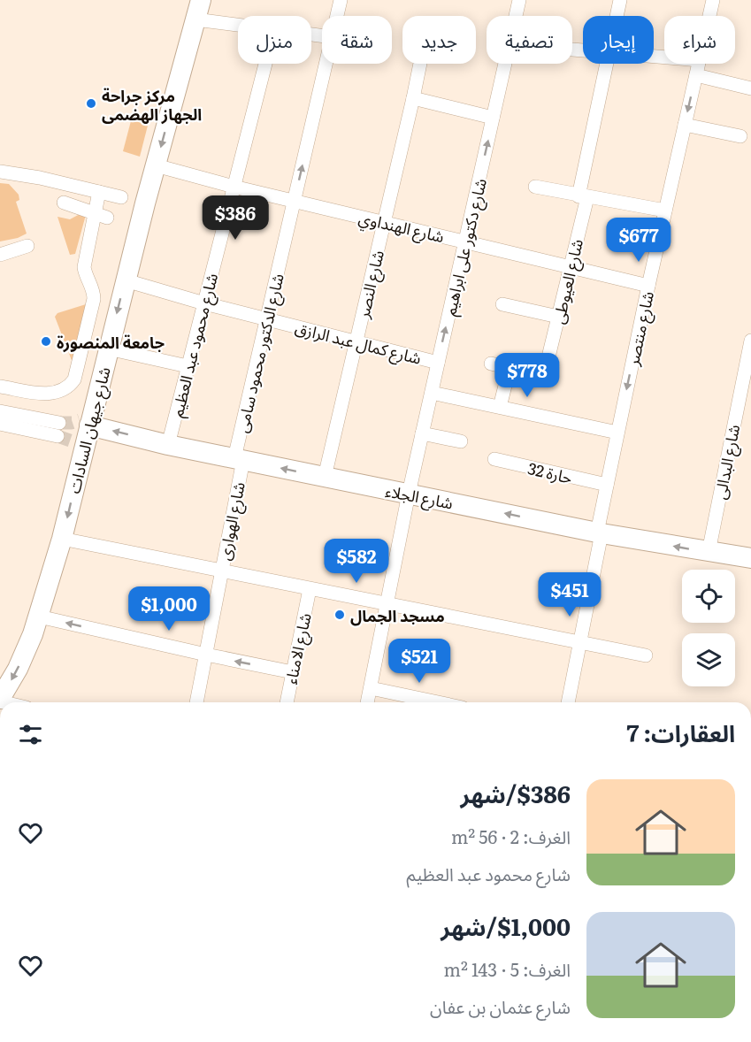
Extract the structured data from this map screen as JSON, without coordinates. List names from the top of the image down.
{
  "streets": {
    "main road": ["شارع جيهان السادات", "شارع الجلاء"],
    "street": [
      "شارع الهنداوي",
      "شارع دكتور على ابراهيم",
      "شارع العيوطى",
      "شارع النصر",
      "شارع منتصر",
      "شارع كمال عبد الرازق",
      "شارع محمود عبد العظيم",
      "شارع الدكتور محمود سامى",
      "شارع البدالى",
      "حارة 32",
      "شارع الهوارى",
      "شارع الامناء"
    ]
  },
  "crossings": [
    ["شارع الهنداوي", "شارع دكتور على ابراهيم"],
    ["شارع الهنداوي", "شارع العيوطى"],
    ["شارع الهنداوي", "شارع النصر"],
    ["شارع الهنداوي", "شارع منتصر"],
    ["شارع الهنداوي", "شارع محمود عبد العظيم"],
    ["شارع الهنداوي", "شارع الدكتور محمود سامى"],
    ["شارع الهنداوي", "شارع جيهان السادات"],
    ["شارع دكتور على ابراهيم", "شارع كمال عبد الرازق"],
    ["شارع دكتور على ابراهيم", "شارع الجلاء"],
    ["شارع النصر", "شارع كمال عبد الرازق"],
    ["شارع النصر", "شارع الجلاء"],
    ["شارع منتصر", "حارة 32"],
    ["شارع منتصر", "شارع الجلاء"],
    ["شارع كمال عبد الرازق", "شارع محمود عبد العظيم"],
    ["شارع كمال عبد الرازق", "شارع الدكتور محمود سامى"],
    ["شارع كمال عبد الرازق", "شارع جيهان السادات"],
    ["شارع محمود عبد العظيم", "شارع الجلاء"],
    ["شارع الدكتور محمود سامى", "شارع الجلاء"],
    ["شارع الدكتور محمود سامى", "شارع الهوارى"],
    ["شارع جيهان السادات", "شارع الجلاء"],
    ["شارع البدالى", "شارع الجلاء"],
    ["شارع الجلاء", "شارع الهوارى"]
  ],
  "one_way": ["شارع جيهان السادات", "شارع الجلاء"],
  "places": ["مركز جراحة الجهاز الهضمى", "جامعة المنصورة", "مسجد الجمال"],
  "page": {
    "chip": [
      "شراء",
      "إيجار",
      "تصفية",
      "جديد",
      "شقة",
      "منزل"
    ],
    "price": [
      "$386",
      "$677",
      "$778",
      "$582",
      "$451",
      "$1,000",
      "$521"
    ],
    "heading": "العقارات: 7",
    "list": [
      {
        "name": "$386/شهر",
        "note": "الغرف: 2 · 56 m² · شارع محمود عبد العظيم"
      },
      {
        "name": "$1,000/شهر",
        "note": "الغرف: 5 · 143 m² · شارع عثمان بن عفان"
      }
    ]
  }
}
